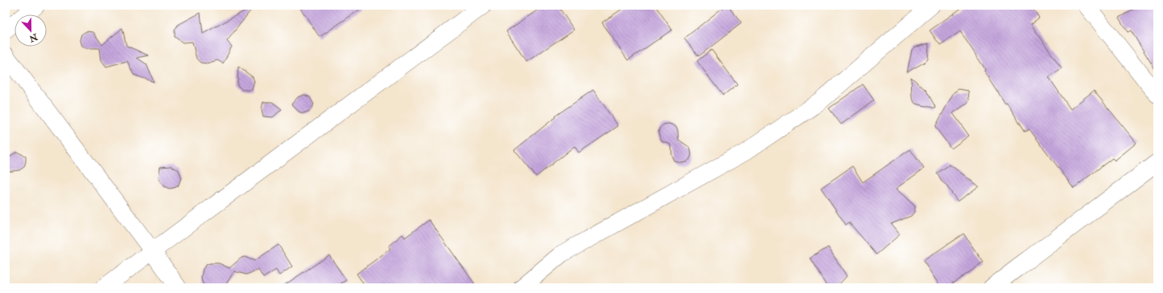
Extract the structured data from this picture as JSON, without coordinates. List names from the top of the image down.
{
  "north": "bottom"
}
